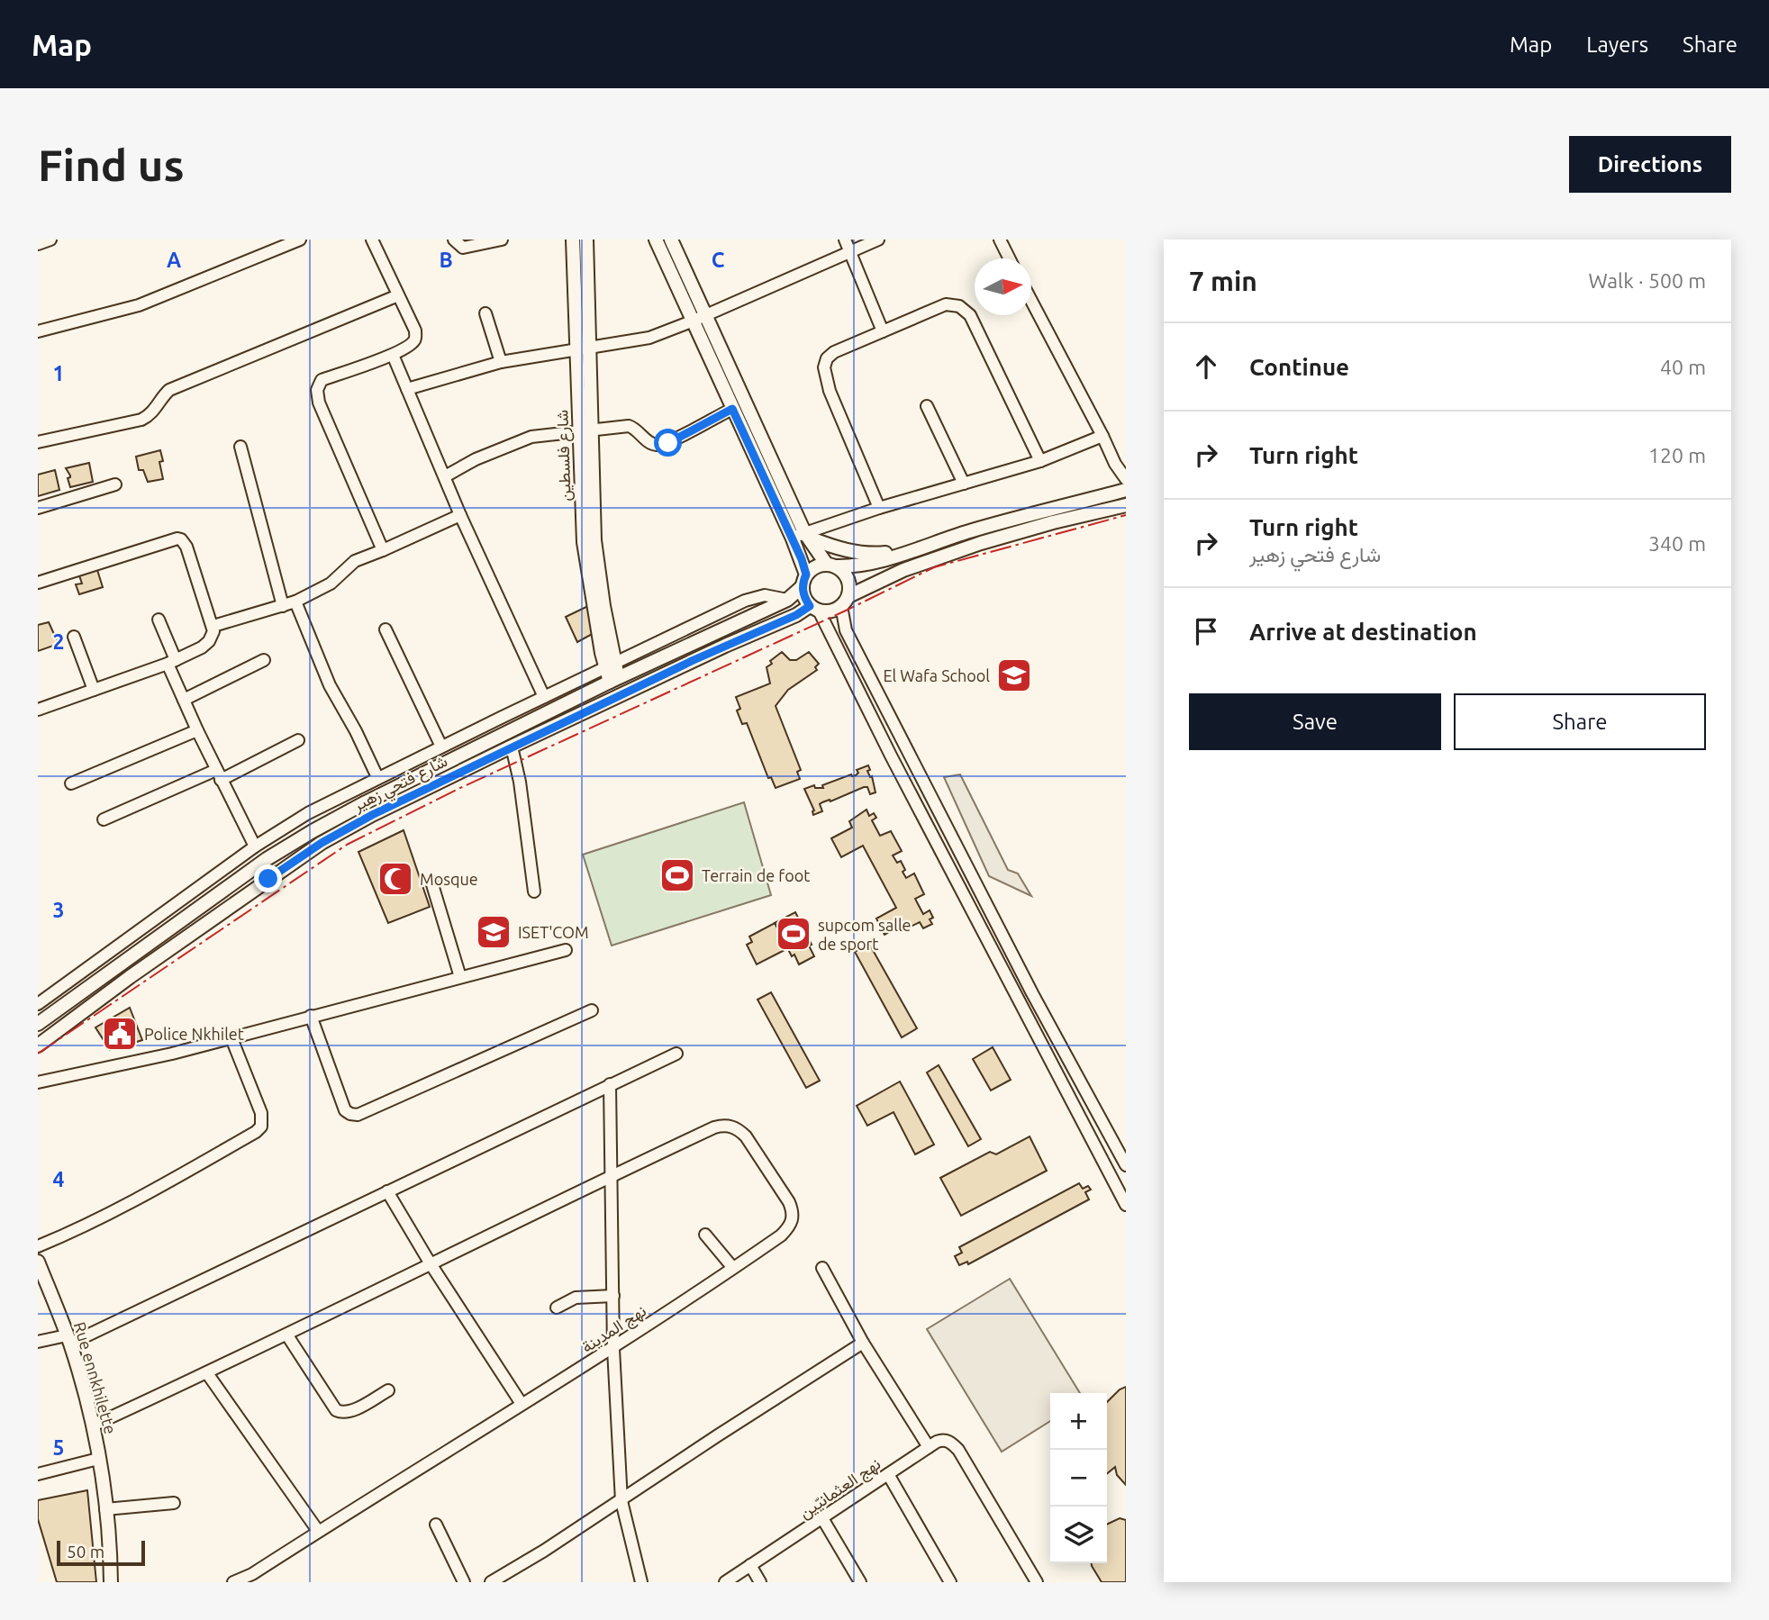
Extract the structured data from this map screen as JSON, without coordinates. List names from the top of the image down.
{
  "streets": {
    "street": [
      "شارع فلسطين",
      "شارع فتحي زهير",
      "نهج المدينة",
      "Rue ennkhilette",
      "نهج العثمانيّين"
    ]
  },
  "crossings": [
    ["شارع فلسطين", "شارع فتحي زهير"]
  ],
  "places": {
    "school or university": ["El Wafa School", "ISET'COM"],
    "sports": ["Terrain de foot", "supcom salle de sport"],
    "mosque": ["Mosque"],
    "public building": ["Police Nkhilet"]
  },
  "scale_bar": "50 m",
  "north": "right",
  "page": {
    "header": "Map",
    "nav": ["Map", "Layers", "Share"],
    "buttons": [
      "Directions",
      ["Save", "Share"]
    ],
    "title": "Find us",
    "heading": ["7 min", "Walk · 500 m"],
    "list": [
      ["Continue", "40 m"],
      ["Turn right", "120 m"],
      ["Turn right", "شارع فتحي زهير", "340 m"],
      "Arrive at destination"
    ],
    "map_buttons": ["+", "−"],
    "scale": "50 m"
  },
  "grid": {
    "columns": ["A", "B", "C"],
    "rows": [
      "1",
      "2",
      "3",
      "4",
      "5"
    ]
  }
}
